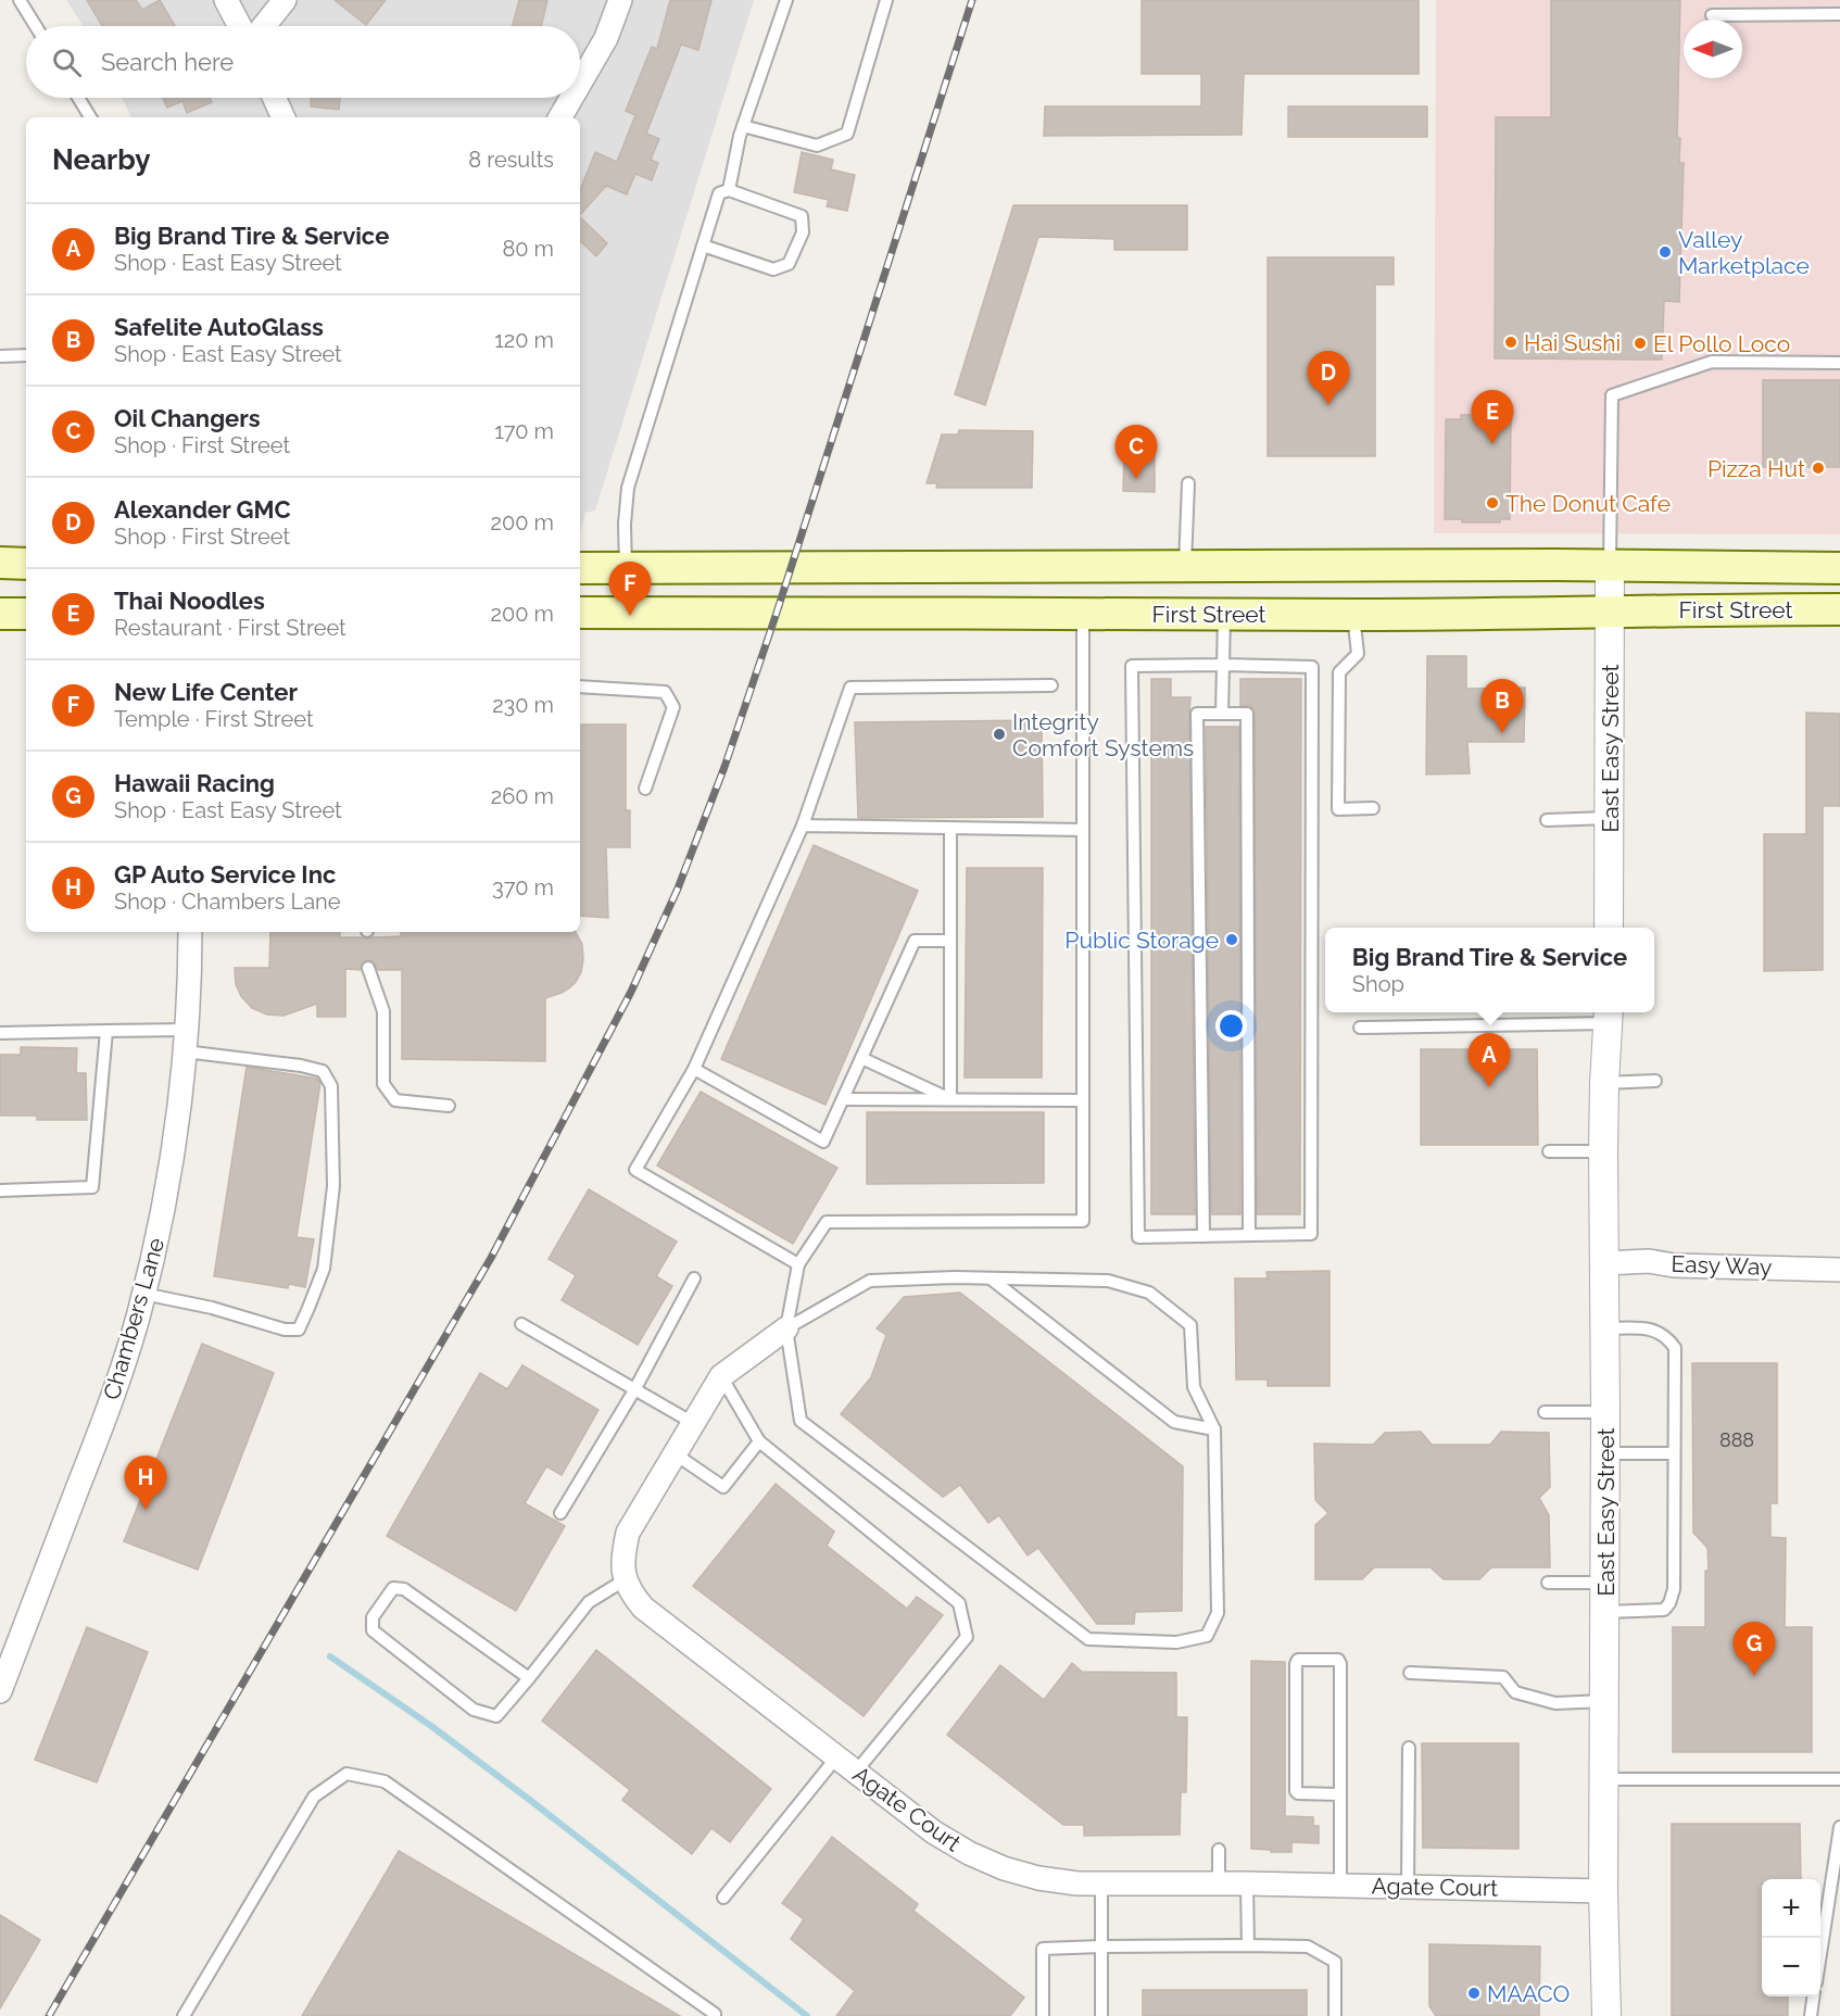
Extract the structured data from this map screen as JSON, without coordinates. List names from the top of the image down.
{
  "streets": {
    "main road": ["First Street"],
    "street": [
      "East Easy Street",
      "Easy Way",
      "Chambers Lane",
      "Agate Court"
    ]
  },
  "crossings": [
    ["First Street", "East Easy Street"],
    ["East Easy Street", "Easy Way"],
    ["East Easy Street", "Agate Court"]
  ],
  "places": [
    "Valley Marketplace",
    "Hai Sushi",
    "El Pollo Loco",
    "Pizza Hut",
    "The Donut Cafe",
    "Integrity Comfort Systems",
    "Public Storage",
    "MAACO"
  ],
  "house_numbers": ["888"],
  "north": "left",
  "page": {
    "search": "Search here",
    "heading": ["Nearby", "8 results"],
    "list": [
      {
        "mark": "A",
        "name": "Big Brand Tire & Service",
        "note": "Shop · East Easy Street",
        "value": "80 m"
      },
      {
        "mark": "B",
        "name": "Safelite AutoGlass",
        "note": "Shop · East Easy Street",
        "value": "120 m"
      },
      {
        "mark": "C",
        "name": "Oil Changers",
        "note": "Shop · First Street",
        "value": "170 m"
      },
      {
        "mark": "D",
        "name": "Alexander GMC",
        "note": "Shop · First Street",
        "value": "200 m"
      },
      {
        "mark": "E",
        "name": "Thai Noodles",
        "note": "Restaurant · First Street",
        "value": "200 m"
      },
      {
        "mark": "F",
        "name": "New Life Center",
        "note": "Temple · First Street",
        "value": "230 m"
      },
      {
        "mark": "G",
        "name": "Hawaii Racing",
        "note": "Shop · East Easy Street",
        "value": "260 m"
      },
      {
        "mark": "H",
        "name": "GP Auto Service Inc",
        "note": "Shop · Chambers Lane",
        "value": "370 m"
      }
    ],
    "pins": [
      "D",
      "E",
      "C",
      "F",
      "B",
      "A",
      "H",
      "G"
    ],
    "popup": ["Big Brand Tire & Service", "Shop"],
    "map_buttons": ["+", "−"]
  }
}
